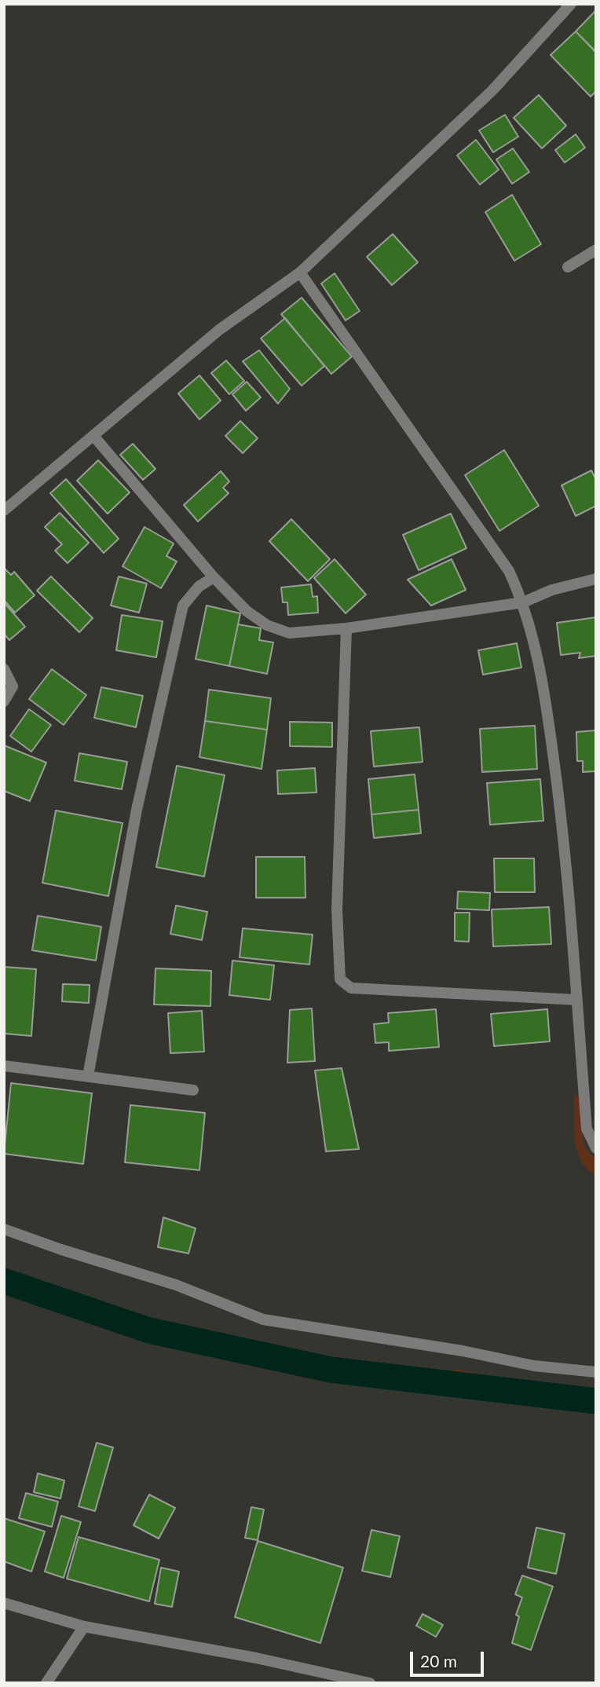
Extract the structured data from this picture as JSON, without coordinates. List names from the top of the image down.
{
  "scale_bar": "20 m"
}
